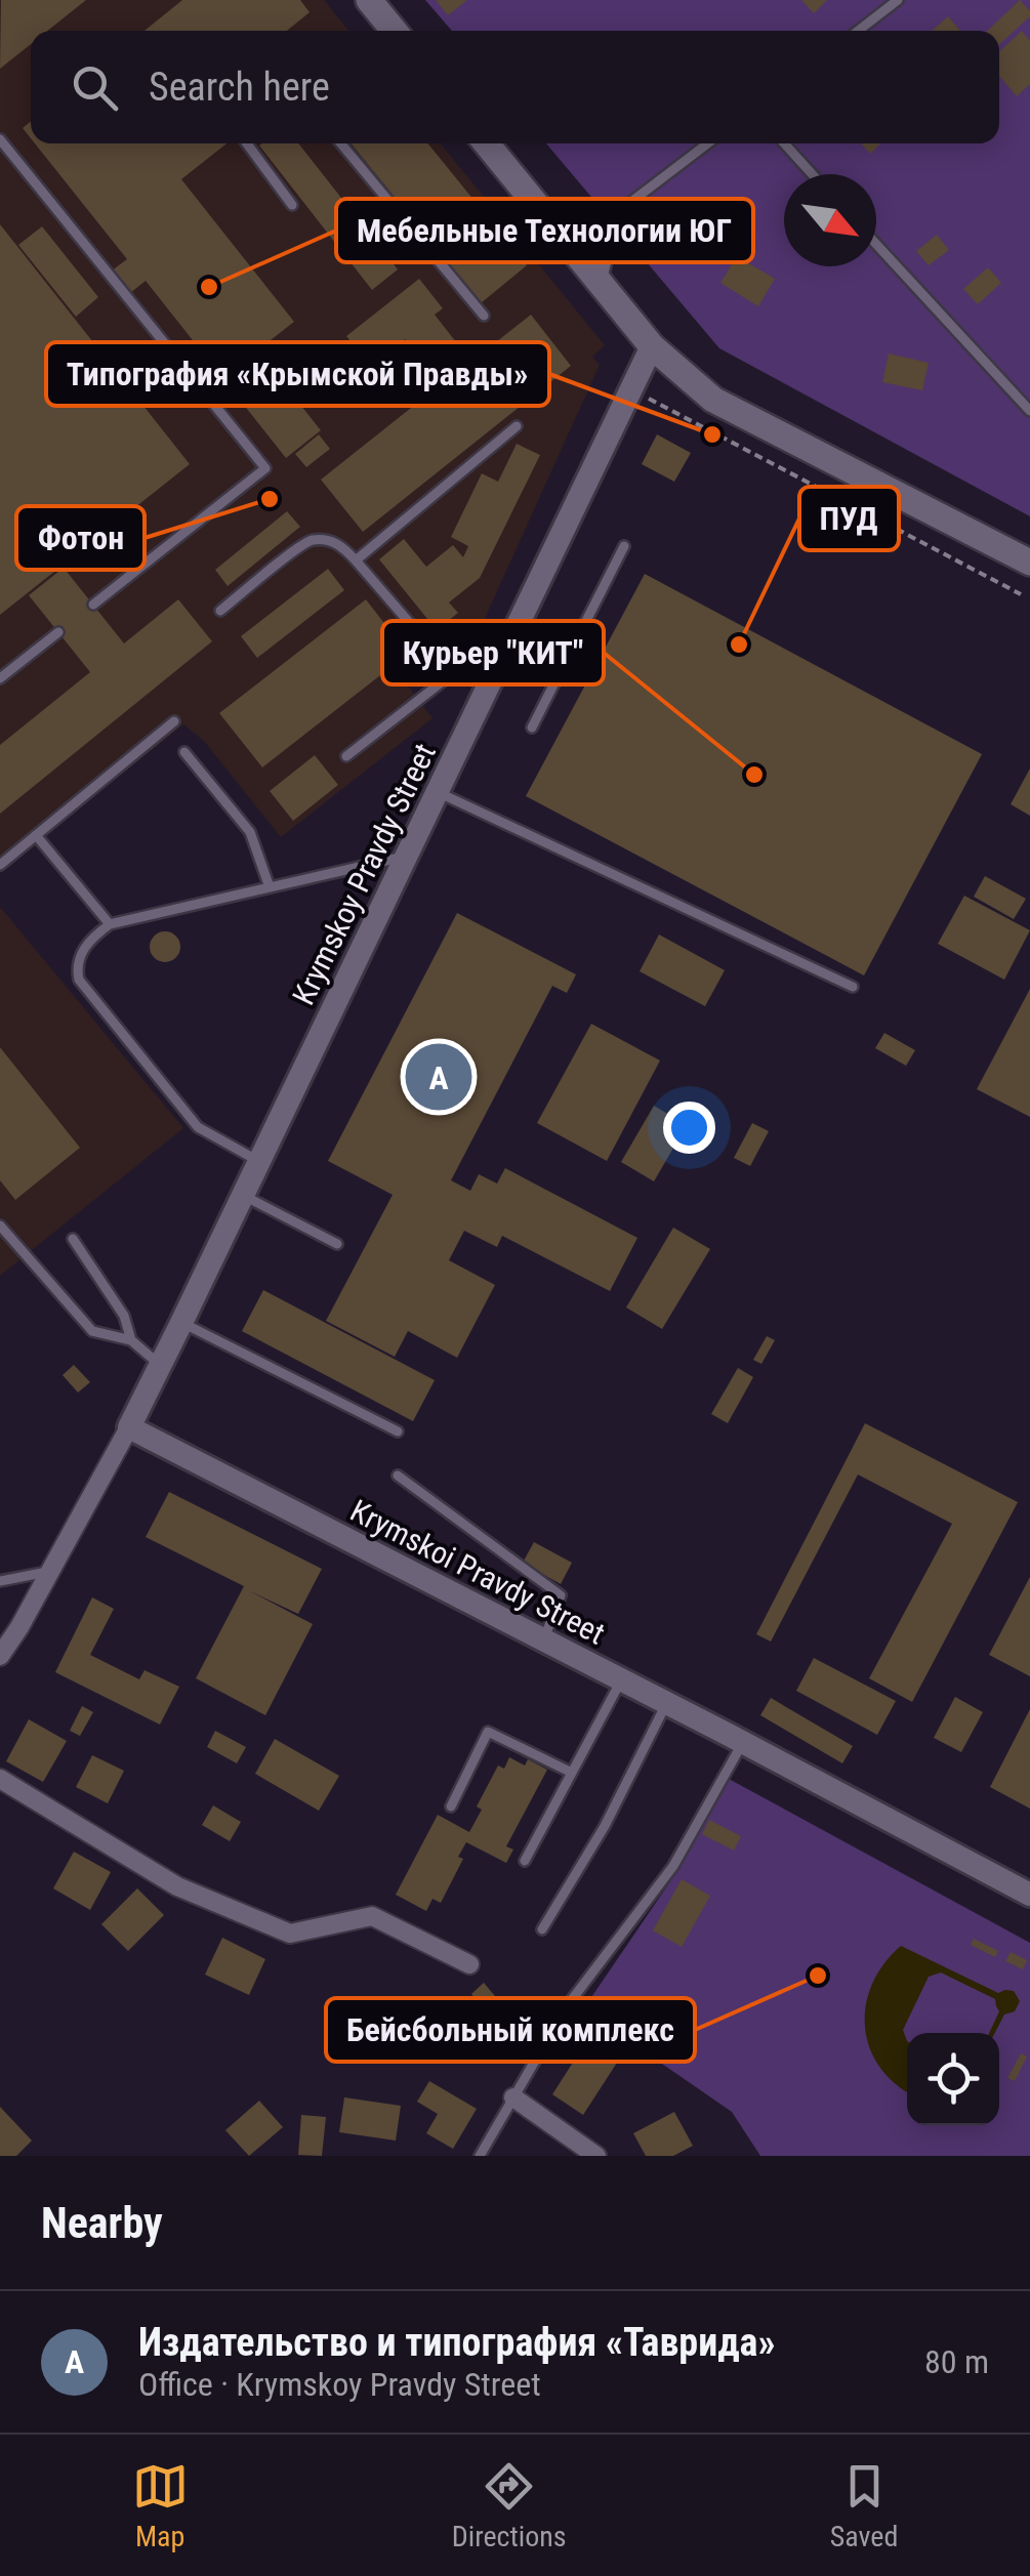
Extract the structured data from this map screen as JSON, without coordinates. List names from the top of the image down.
{
  "streets": {
    "street": ["Krymskoy Pravdy Street", "Krymskoi Pravdy Street"]
  },
  "crossings": [
    ["Krymskoy Pravdy Street", "Krymskoi Pravdy Street"]
  ],
  "places": [
    "Мебельные Технологии ЮГ",
    "Типография «Крымской Правды»",
    "Фотон",
    "ПУД",
    "Курьер \"КИТ\"",
    "Бейсбольный комплекс"
  ],
  "north": "bottom right",
  "page": {
    "search": "Search here",
    "pins": "A",
    "heading": "Nearby",
    "list": [
      {
        "mark": "A",
        "name": "Издательство и типография «Таврида»",
        "note": "Office · Krymskoy Pravdy Street",
        "value": "80 m"
      }
    ],
    "nav": ["Map", "Directions", "Saved"]
  }
}
